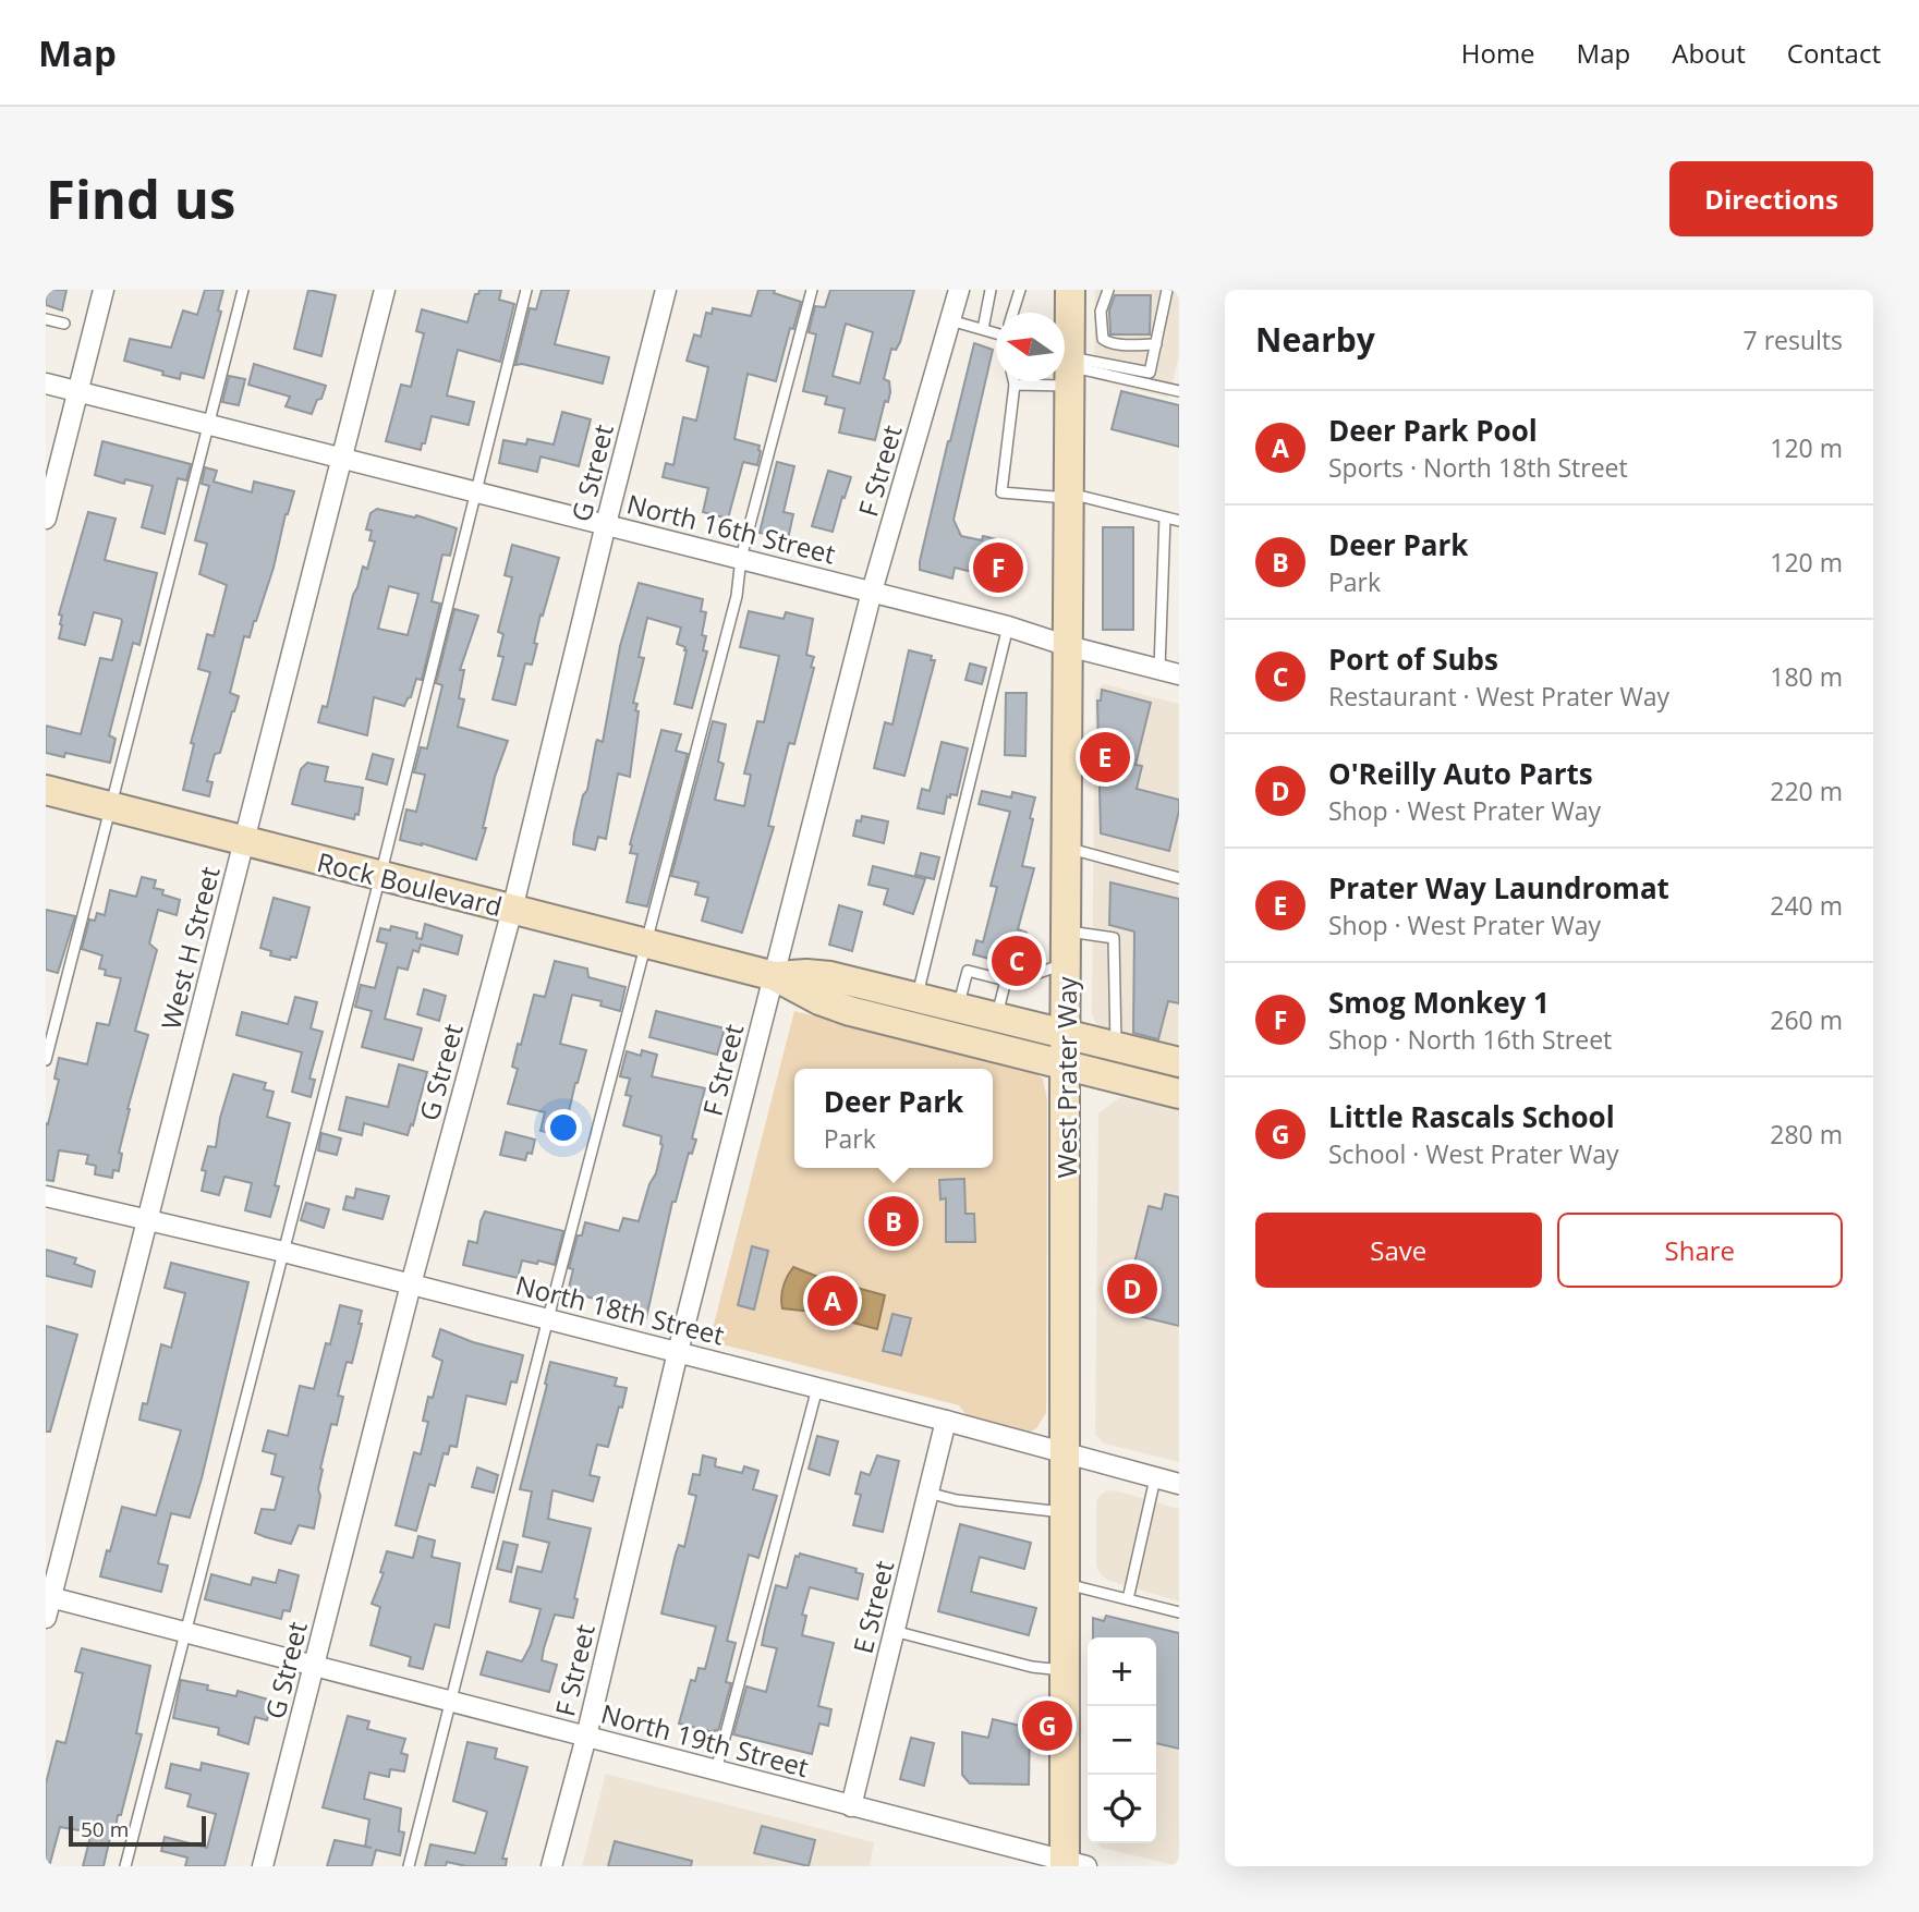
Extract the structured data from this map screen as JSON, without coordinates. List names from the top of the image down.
{
  "streets": {
    "main road": ["Rock Boulevard", "West Prater Way"],
    "street": [
      "F Street",
      "G Street",
      "North 16th Street",
      "West H Street",
      "North 18th Street",
      "E Street",
      "North 19th Street"
    ]
  },
  "crossings": [
    ["F Street", "North 16th Street"],
    ["F Street", "Rock Boulevard"],
    ["F Street", "North 18th Street"],
    ["F Street", "North 19th Street"],
    ["G Street", "North 16th Street"],
    ["G Street", "Rock Boulevard"],
    ["G Street", "North 18th Street"],
    ["G Street", "North 19th Street"],
    ["North 16th Street", "West H Street"],
    ["North 16th Street", "West Prater Way"],
    ["Rock Boulevard", "West H Street"],
    ["Rock Boulevard", "West Prater Way"],
    ["West H Street", "North 18th Street"],
    ["West H Street", "North 19th Street"],
    ["West Prater Way", "North 18th Street"],
    ["West Prater Way", "North 19th Street"],
    ["North 18th Street", "E Street"],
    ["E Street", "North 19th Street"]
  ],
  "scale_bar": "50 m",
  "north": "left",
  "page": {
    "header": "Map",
    "nav": [
      "Home",
      "Map",
      "About",
      "Contact"
    ],
    "buttons": [
      "Directions",
      ["Save", "Share"]
    ],
    "title": "Find us",
    "heading": ["Nearby", "7 results"],
    "list": [
      {
        "mark": "A",
        "name": "Deer Park Pool",
        "note": "Sports · North 18th Street",
        "value": "120 m"
      },
      {
        "mark": "B",
        "name": "Deer Park",
        "note": "Park",
        "value": "120 m"
      },
      {
        "mark": "C",
        "name": "Port of Subs",
        "note": "Restaurant · West Prater Way",
        "value": "180 m"
      },
      {
        "mark": "D",
        "name": "O'Reilly Auto Parts",
        "note": "Shop · West Prater Way",
        "value": "220 m"
      },
      {
        "mark": "E",
        "name": "Prater Way Laundromat",
        "note": "Shop · West Prater Way",
        "value": "240 m"
      },
      {
        "mark": "F",
        "name": "Smog Monkey 1",
        "note": "Shop · North 16th Street",
        "value": "260 m"
      },
      {
        "mark": "G",
        "name": "Little Rascals School",
        "note": "School · West Prater Way",
        "value": "280 m"
      }
    ],
    "pins": [
      "F",
      "E",
      "C",
      "B",
      "D",
      "A",
      "G"
    ],
    "popup": ["Deer Park", "Park"],
    "map_buttons": ["+", "−"],
    "scale": "50 m"
  }
}
